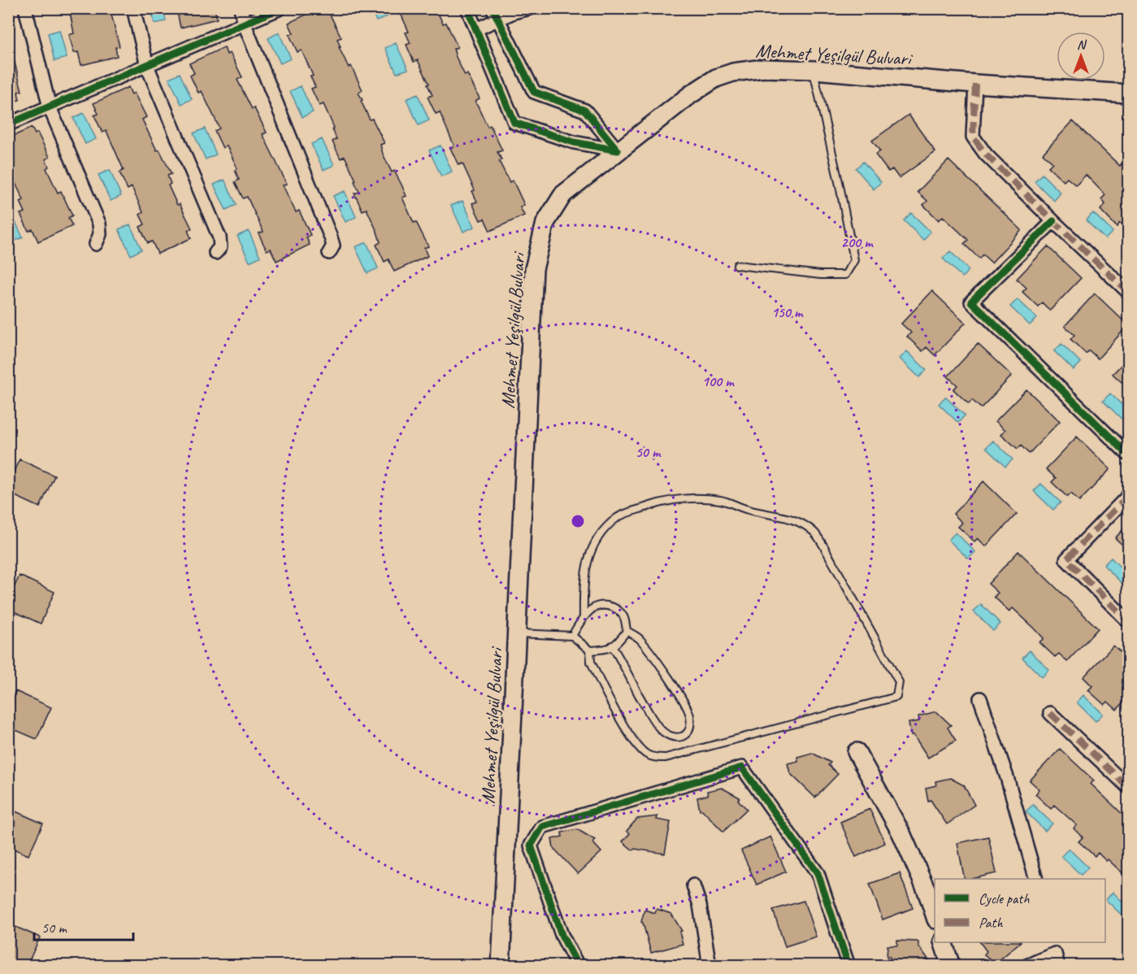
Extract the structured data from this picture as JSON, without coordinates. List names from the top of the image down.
{
  "streets": {
    "main road": ["Mehmet Yeşilgül Bulvari"]
  },
  "legend": ["Cycle path", "Path"],
  "scale_bar": "50 m",
  "north": "top",
  "rings": [
    "200 m",
    "150 m",
    "100 m",
    "50 m"
  ]
}
